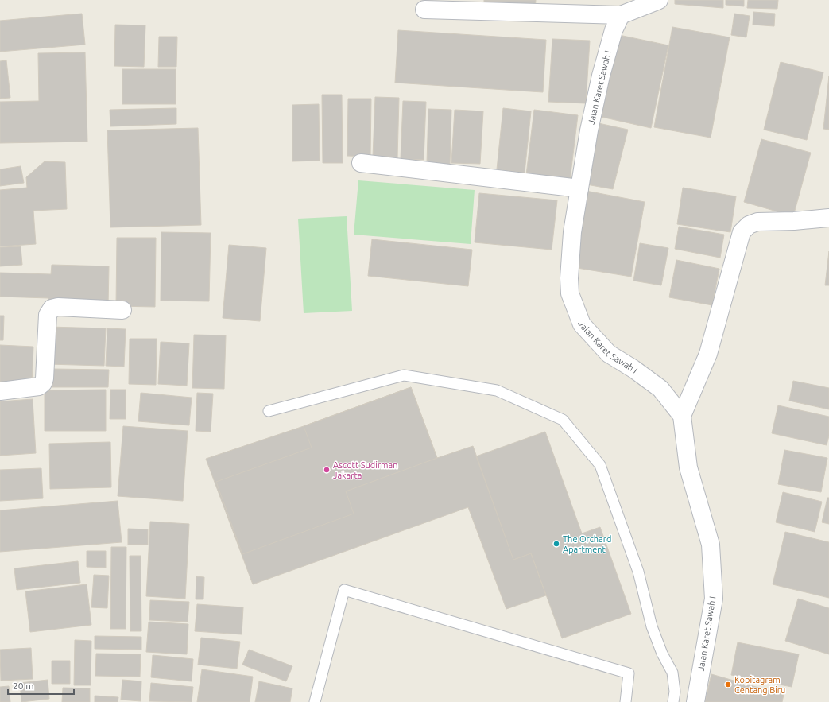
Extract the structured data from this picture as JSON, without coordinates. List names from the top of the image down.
{
  "streets": {
    "street": ["Jalan Karet Sawah I"]
  },
  "places": ["Ascott Sudirman Jakarta", "The Orchard Apartment", "Kopitagram Centang Biru"],
  "scale_bar": "20 m"
}
